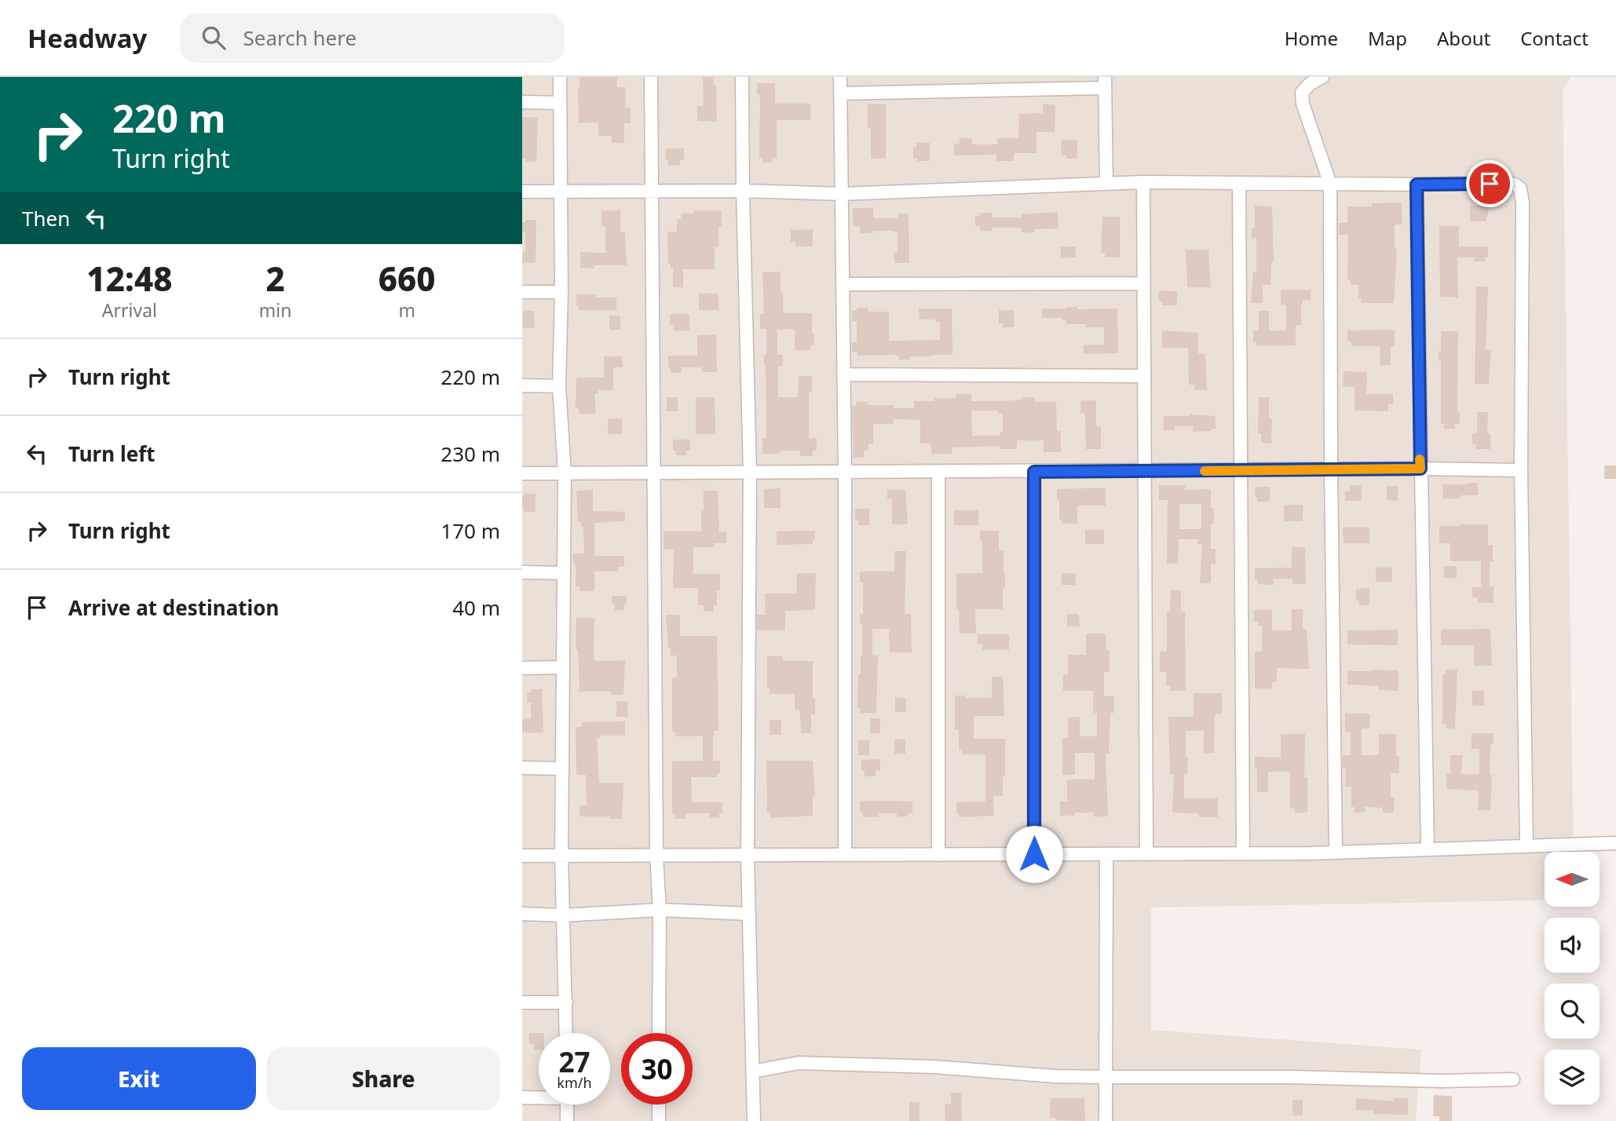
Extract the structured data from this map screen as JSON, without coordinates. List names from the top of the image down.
{
  "north": "left",
  "page": {
    "header": "Headway",
    "search": "Search here",
    "nav": [
      "Home",
      "Map",
      "About",
      "Contact"
    ],
    "turn": ["220 m", "Turn right"],
    "then": "Then",
    "eta": [
      "12:48",
      "Arrival",
      "2",
      "min",
      "660",
      "m"
    ],
    "list": [
      {
        "name": "Turn right",
        "value": "220 m"
      },
      {
        "name": "Turn left",
        "value": "230 m"
      },
      {
        "name": "Turn right",
        "value": "170 m"
      },
      {
        "name": "Arrive at destination",
        "value": "40 m"
      }
    ],
    "speed": "27 km/h",
    "limit": "30",
    "buttons": ["Exit", "Share"]
  }
}
